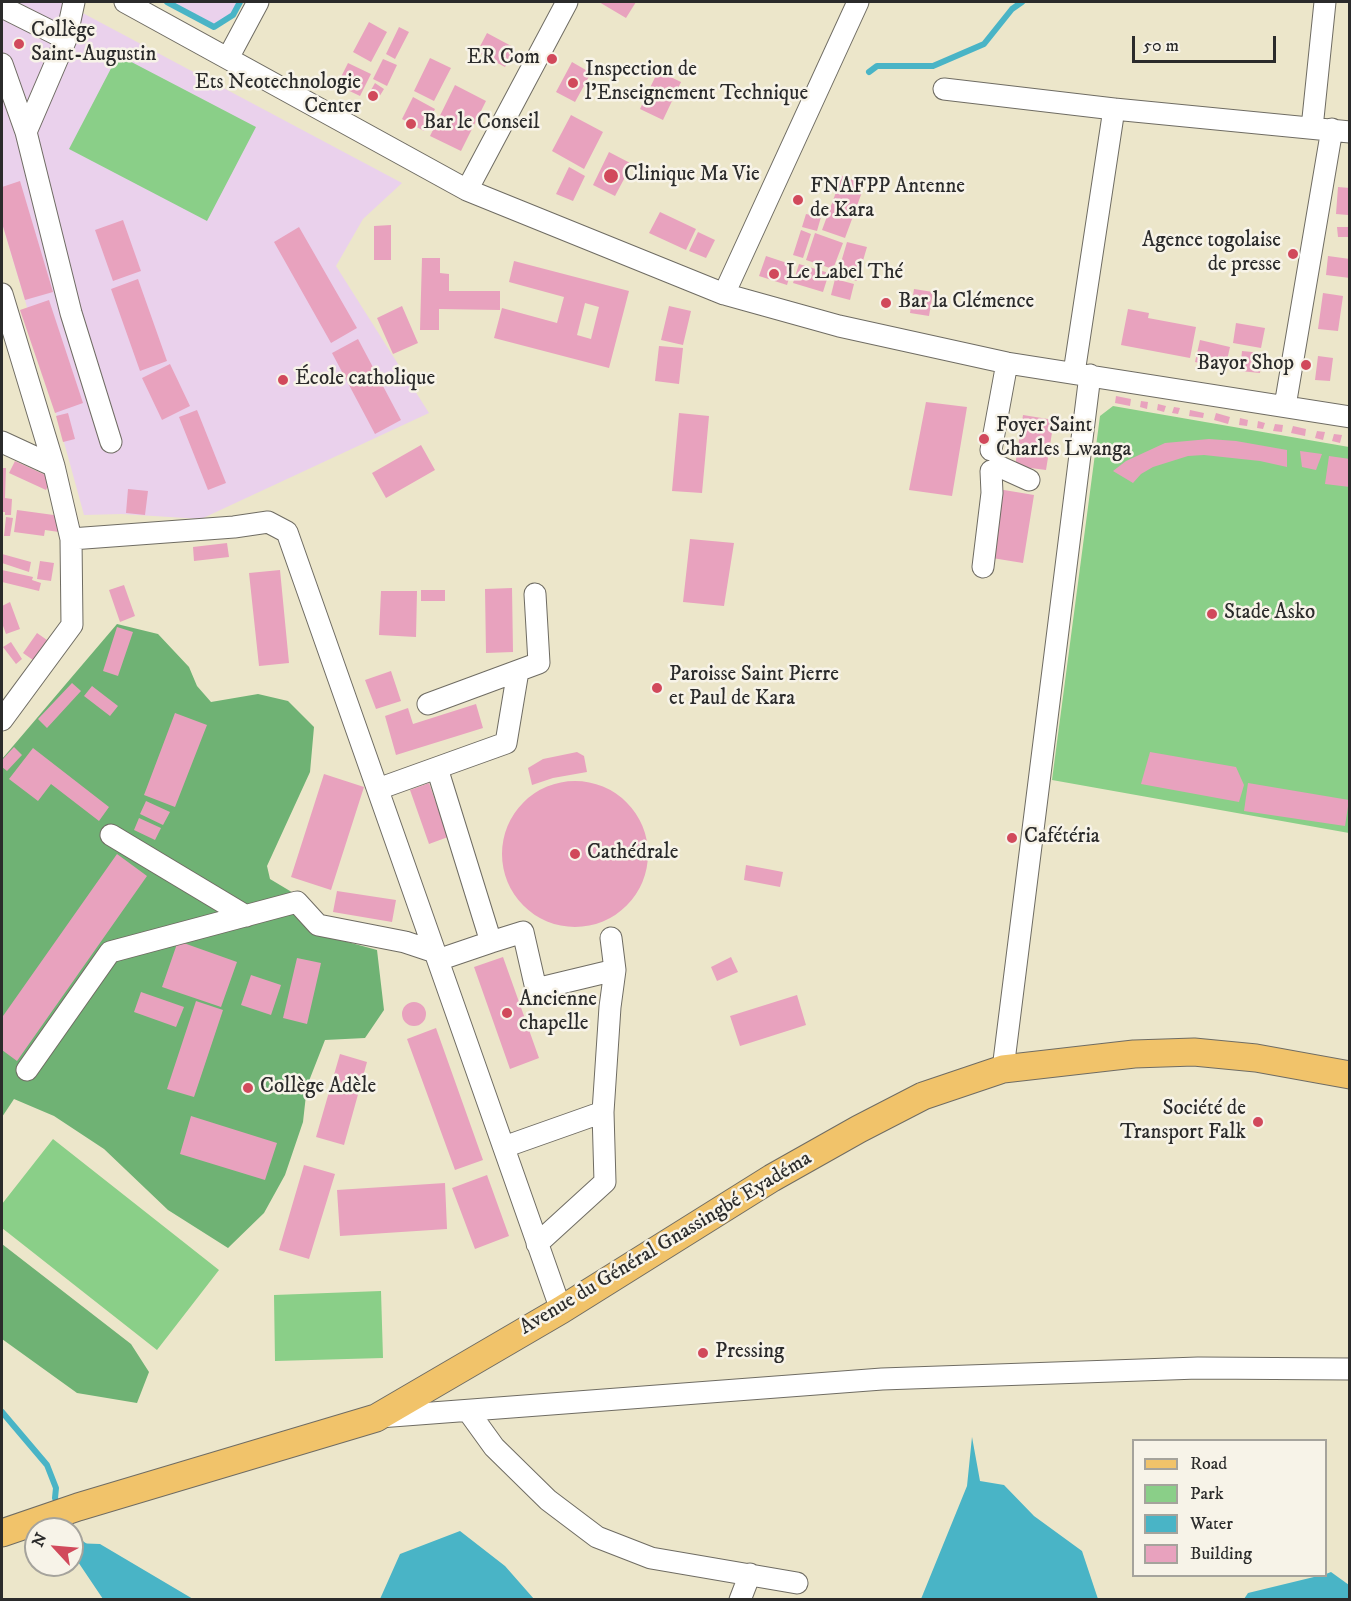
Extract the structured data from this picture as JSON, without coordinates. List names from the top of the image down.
{
  "streets": {
    "main road": ["Avenue du Général Gnassingbé Eyadéma"]
  },
  "places": [
    "Collège Saint-Augustin",
    "ER Com",
    "Inspection de l'Enseignement Technique",
    "Ets Neotechnologie Center",
    "Bar le Conseil",
    "Clinique Ma Vie",
    "FNAFPP Antenne de Kara",
    "Agence togolaise de presse",
    "Le Label Thé",
    "Bar la Clémence",
    "Bayor Shop",
    "École catholique",
    "Foyer Saint Charles Lwanga",
    "Stade Asko",
    "Paroisse Saint Pierre et Paul de Kara",
    "Cafétéria",
    "Cathédrale",
    "Ancienne chapelle",
    "Collège Adèle",
    "Société de Transport Falk",
    "Pressing"
  ],
  "legend": [
    "Road",
    "Park",
    "Water",
    "Building"
  ],
  "scale_bar": "50 m",
  "north": "top left"
}
